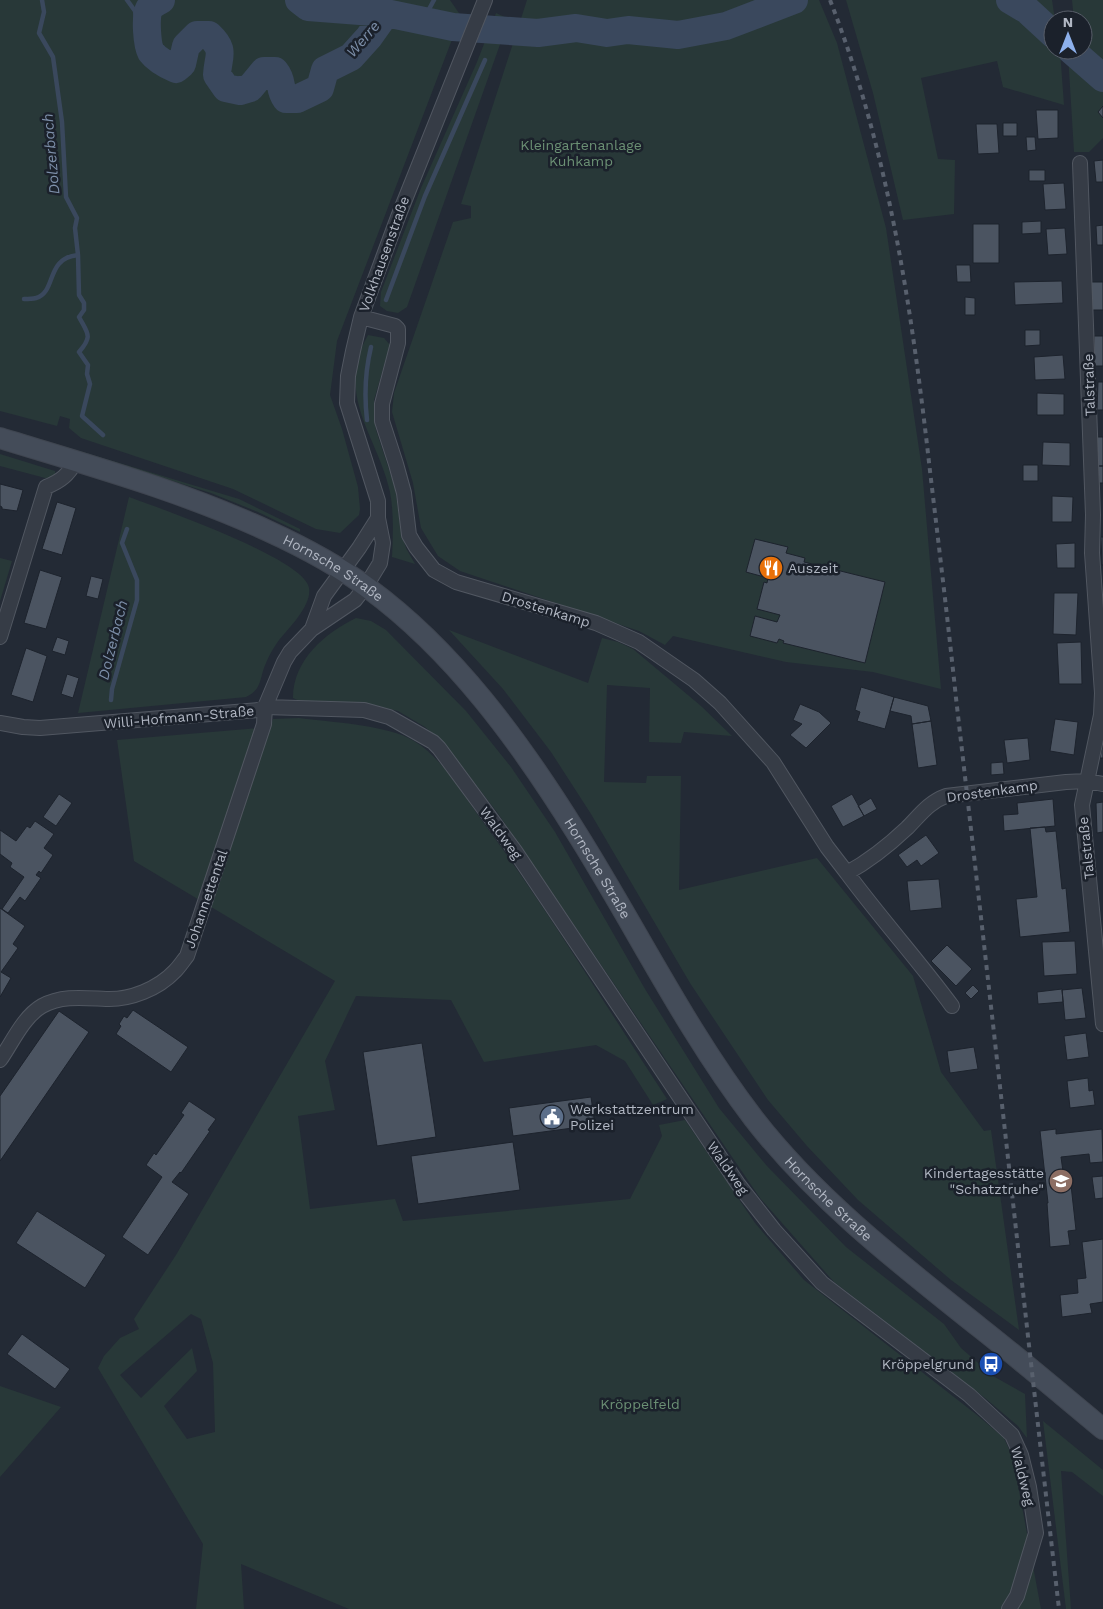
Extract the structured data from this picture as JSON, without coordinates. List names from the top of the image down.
{
  "streets": {
    "main road": ["Hornsche Straße"],
    "street": [
      "Volkhausenstraße",
      "Talstraße",
      "Drostenkamp",
      "Willi-Hofmann-Straße",
      "Waldweg",
      "Johannettental"
    ]
  },
  "crossings": [
    ["Volkhausenstraße", "Hornsche Straße"],
    ["Volkhausenstraße", "Drostenkamp"],
    ["Volkhausenstraße", "Willi-Hofmann-Straße"],
    ["Talstraße", "Drostenkamp"],
    ["Hornsche Straße", "Willi-Hofmann-Straße"],
    ["Willi-Hofmann-Straße", "Waldweg"],
    ["Willi-Hofmann-Straße", "Johannettental"],
    ["Waldweg", "Johannettental"]
  ],
  "water": ["Werre", "Dolzerbach"],
  "parks": ["Kleingartenanlage Kuhkamp", "Kröppelfeld"],
  "places": {
    "restaurant": ["Auszeit"],
    "public building": ["Werkstattzentrum Polizei"],
    "school or university": ["Kindertagesstätte \"Schatztruhe\""],
    "bus stop": ["Kröppelgrund"]
  },
  "north": "top"
}
